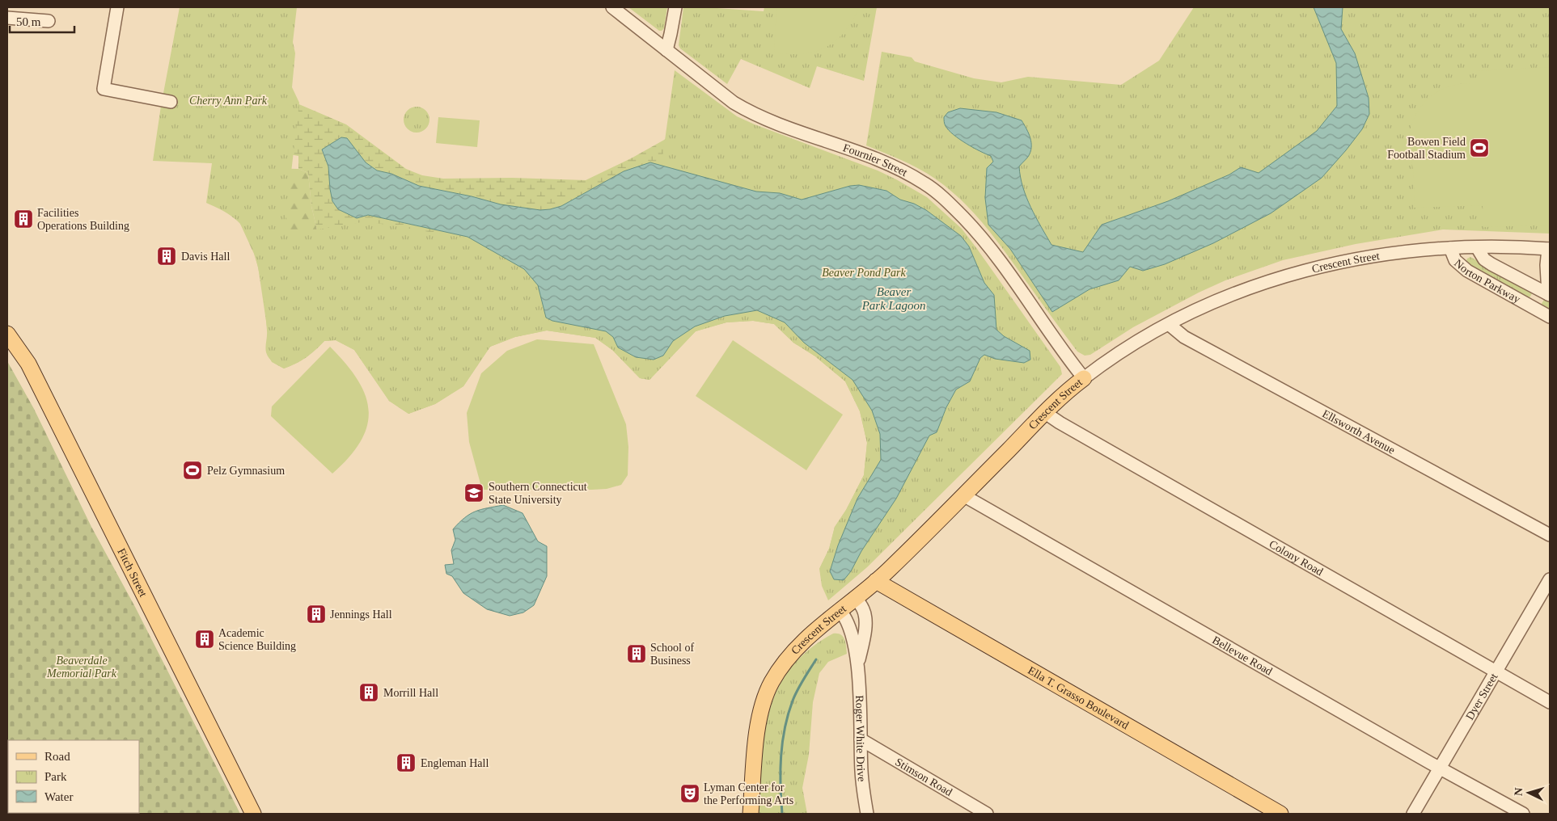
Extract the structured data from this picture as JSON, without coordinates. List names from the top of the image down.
{
  "streets": {
    "main road": ["Crescent Street", "Fitch Street", "Ella T. Grasso Boulevard"],
    "street": [
      "Fournier Street",
      "Norton Parkway",
      "Ellsworth Avenue",
      "Colony Road",
      "Bellevue Road",
      "Dyer Street",
      "Roger White Drive",
      "Stimson Road"
    ]
  },
  "crossings": [
    ["Fournier Street", "Crescent Street"],
    ["Crescent Street", "Norton Parkway"],
    ["Crescent Street", "Ellsworth Avenue"],
    ["Crescent Street", "Colony Road"],
    ["Crescent Street", "Bellevue Road"],
    ["Crescent Street", "Ella T. Grasso Boulevard"],
    ["Crescent Street", "Roger White Drive"],
    ["Colony Road", "Dyer Street"],
    ["Bellevue Road", "Dyer Street"],
    ["Roger White Drive", "Stimson Road"]
  ],
  "water": ["Beaver Park Lagoon"],
  "parks": ["Cherry Ann Park", "Beaver Pond Park", "Beaverdale Memorial Park"],
  "places": {
    "sports": ["Bowen Field Football Stadium", "Pelz Gymnasium"],
    "building": [
      "Facilities Operations Building",
      "Davis Hall",
      "Jennings Hall",
      "Academic Science Building",
      "School of Business",
      "Morrill Hall",
      "Engleman Hall"
    ],
    "school or university": ["Southern Connecticut State University"],
    "theatre": ["Lyman Center for the Performing Arts"]
  },
  "legend": ["Road", "Park", "Water"],
  "scale_bar": "50 m",
  "north": "left"
}
